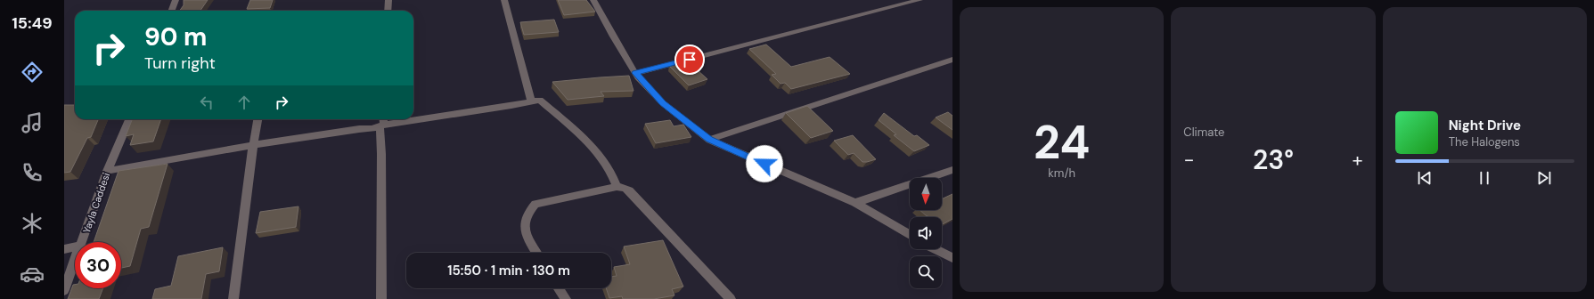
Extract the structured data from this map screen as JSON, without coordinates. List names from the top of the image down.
{
  "streets": {
    "street": ["Yayla Caddesi"]
  },
  "north": "bottom",
  "page": {
    "tabs": "15:49",
    "tile": [
      ["24", "km/h"],
      "Climate"
    ],
    "turn": ["90 m", "Turn right"],
    "song": ["Night Drive", "The Halogens"],
    "heat": ["−", "23°", "+"],
    "limit": "30",
    "trip": "15:50 · 1 min · 130 m"
  }
}
